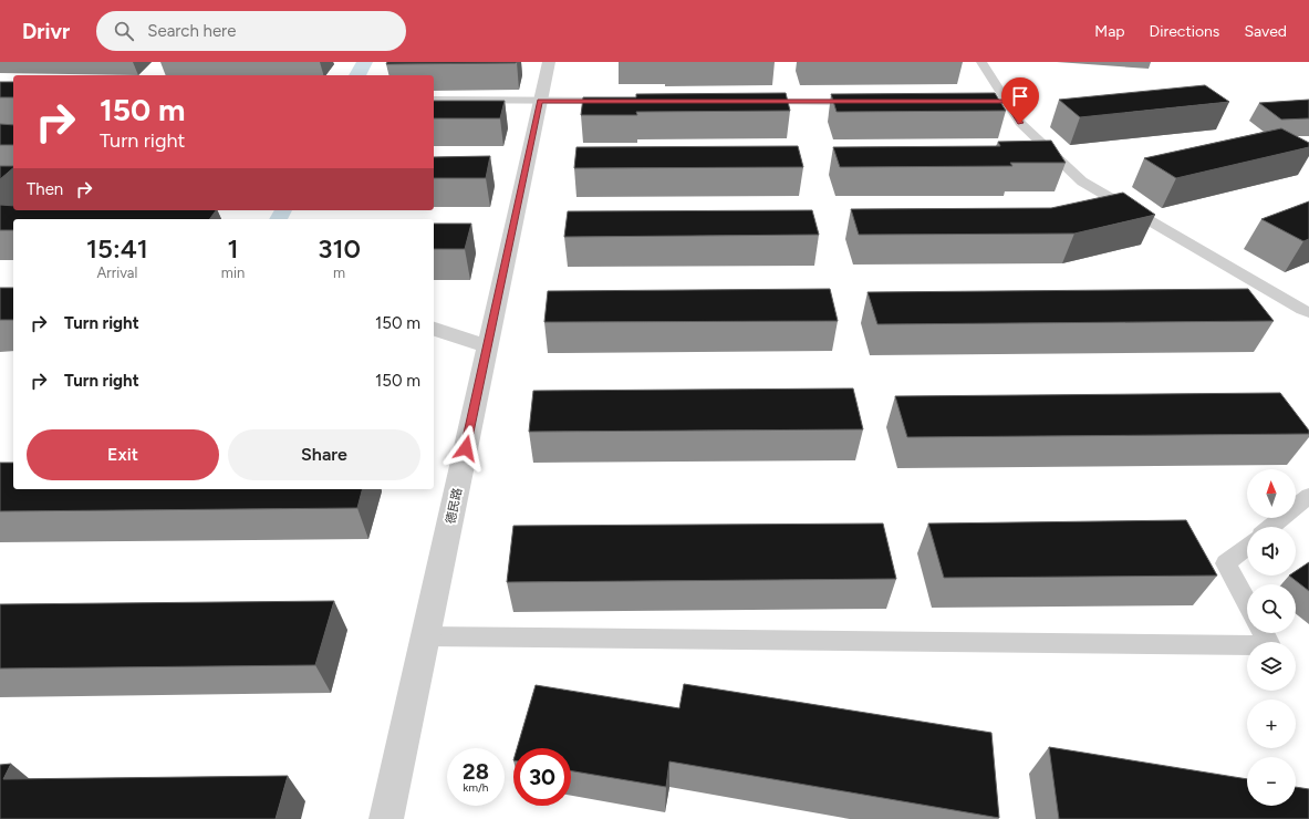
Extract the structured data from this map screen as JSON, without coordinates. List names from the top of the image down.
{
  "streets": {
    "street": ["德民路"]
  },
  "north": "top",
  "page": {
    "header": "Drivr",
    "search": "Search here",
    "nav": ["Map", "Directions", "Saved"],
    "turn": ["150 m", "Turn right"],
    "then": "Then",
    "eta": [
      "15:41",
      "Arrival",
      "1",
      "min",
      "310",
      "m"
    ],
    "list": [
      {
        "name": "Turn right",
        "value": "150 m"
      },
      {
        "name": "Turn right",
        "value": "150 m"
      }
    ],
    "buttons": ["Exit", "Share"],
    "map_buttons": ["+", "−"],
    "speed": "28 km/h",
    "limit": "30"
  }
}
